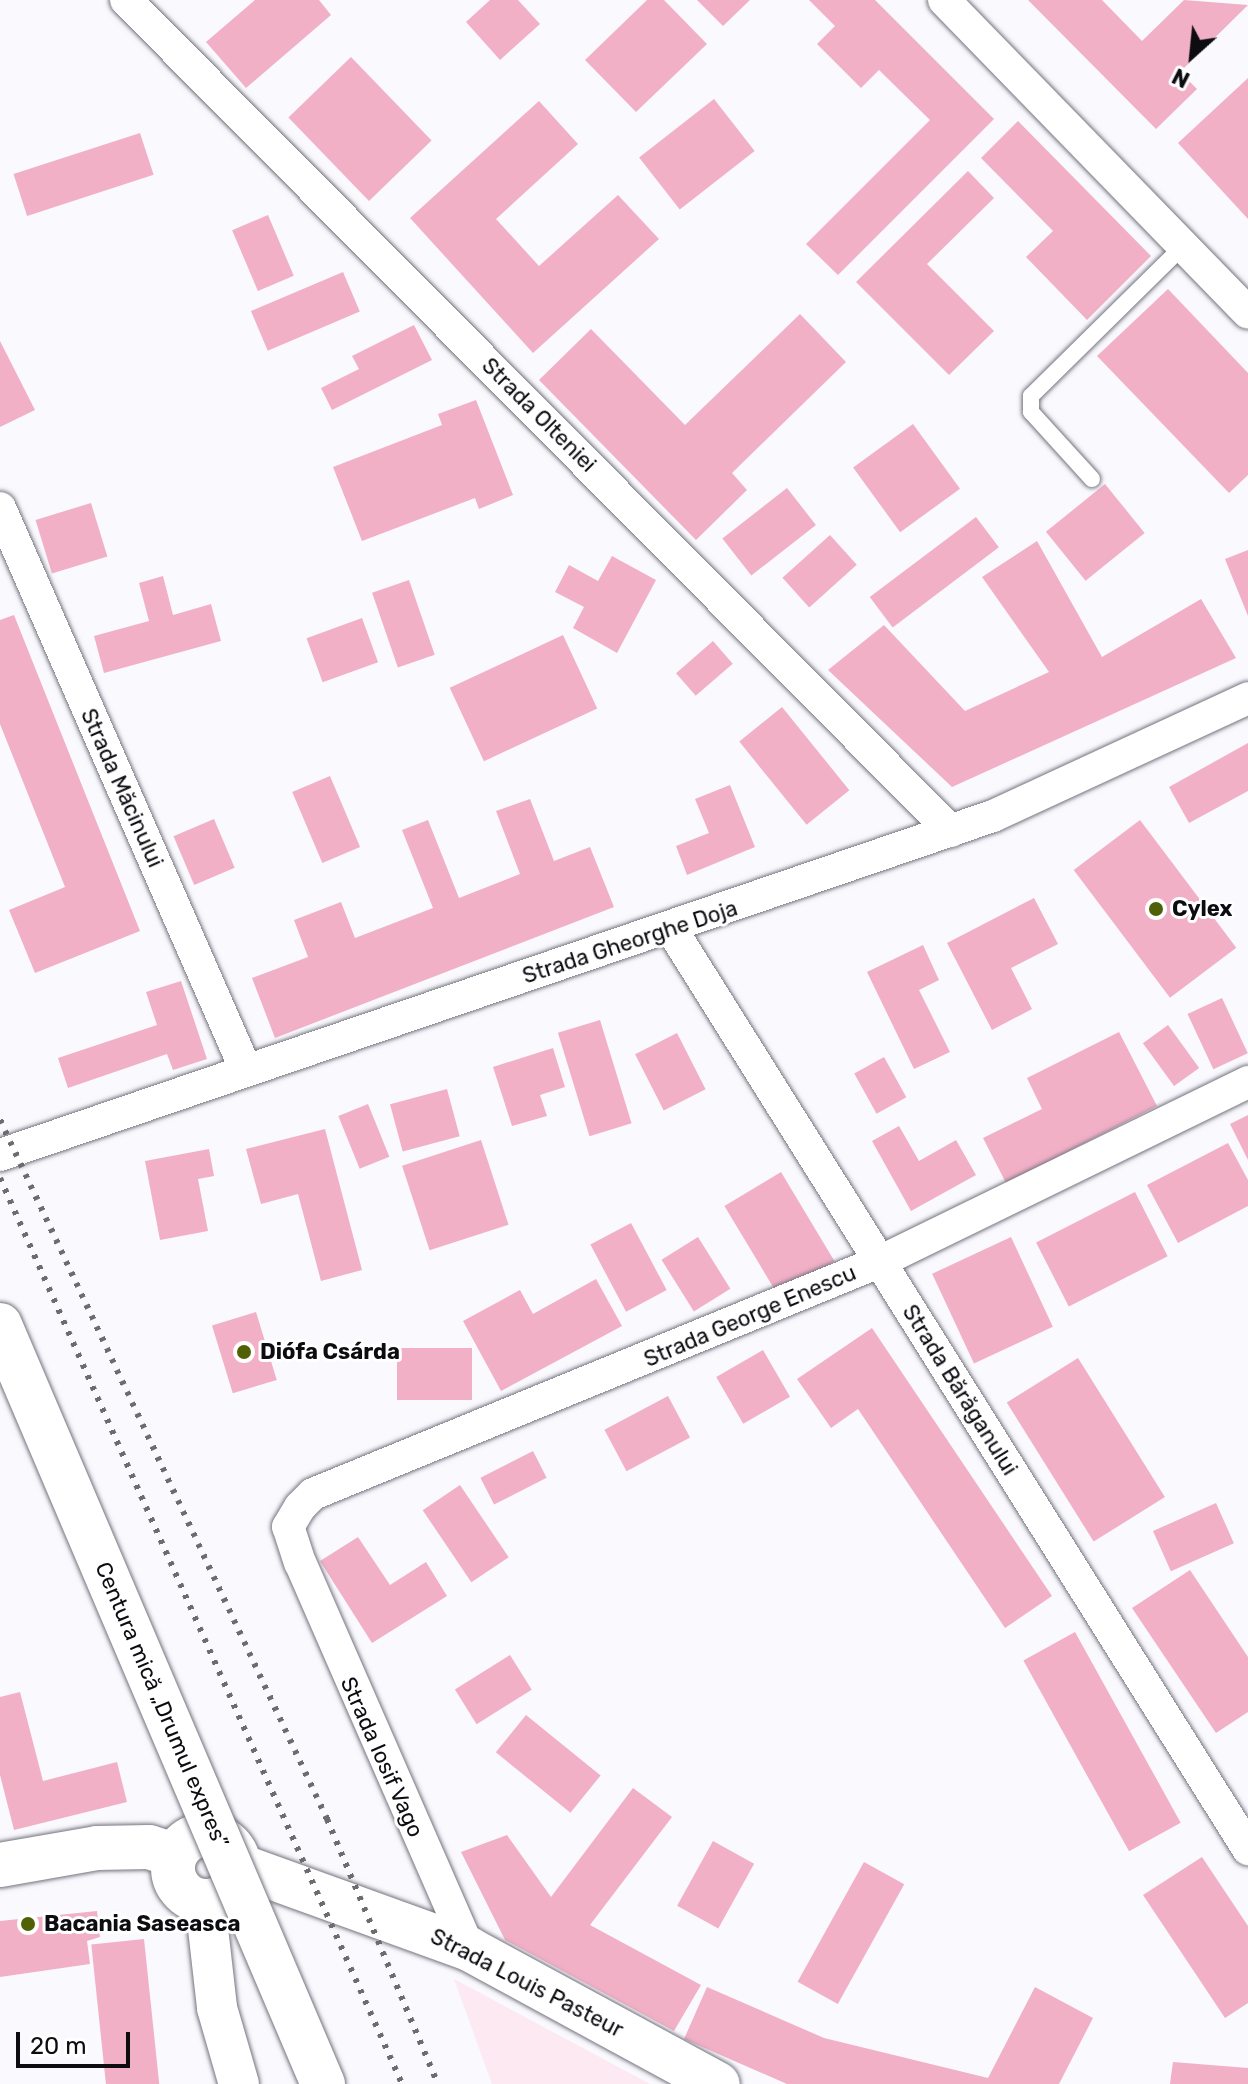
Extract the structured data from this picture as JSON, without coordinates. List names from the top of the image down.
{
  "streets": {
    "main road": ["Centura mică „Drumul expres”", "Strada Louis Pasteur"],
    "street": [
      "Strada Olteniei",
      "Strada Măcinului",
      "Strada Gheorghe Doja",
      "Strada George Enescu",
      "Strada Bărăganului",
      "Strada Iosif Vago"
    ]
  },
  "crossings": [
    ["Strada Olteniei", "Strada Gheorghe Doja"],
    ["Strada Măcinului", "Strada Gheorghe Doja"],
    ["Strada Gheorghe Doja", "Strada Bărăganului"],
    ["Strada George Enescu", "Strada Bărăganului"],
    ["Strada George Enescu", "Strada Iosif Vago"],
    ["Strada Iosif Vago", "Strada Louis Pasteur"]
  ],
  "places": ["Cylex", "Diófa Csárda", "Bacania Saseasca"],
  "scale_bar": "20 m",
  "north": "bottom left"
}
